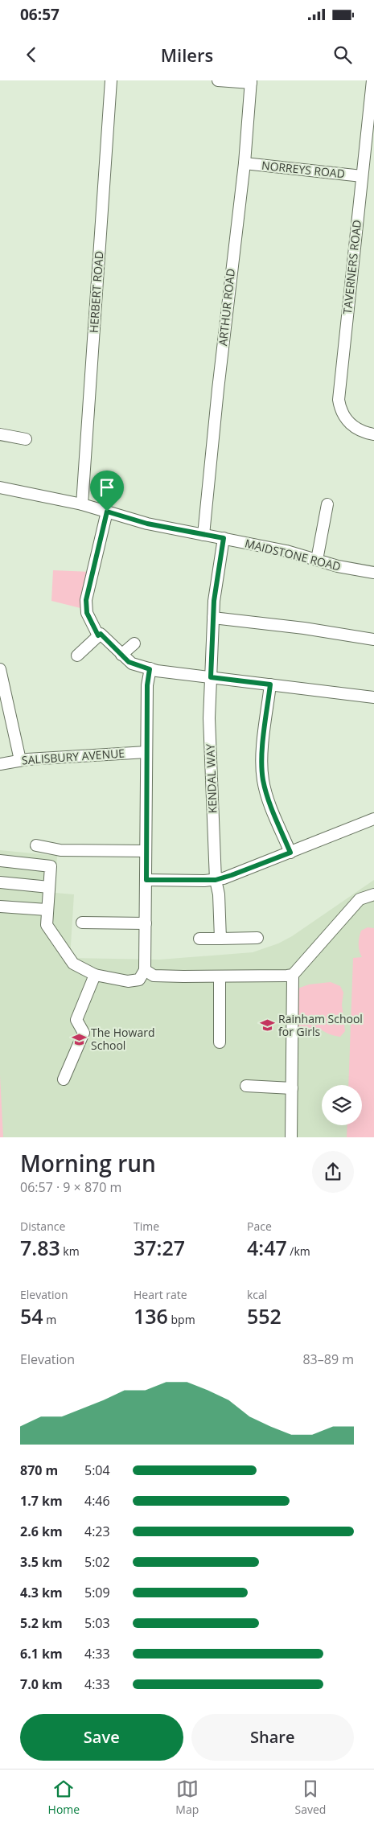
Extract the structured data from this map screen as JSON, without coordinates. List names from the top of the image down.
{
  "streets": {
    "street": [
      "NORREYS ROAD",
      "TAVERNERS ROAD",
      "HERBERT ROAD",
      "ARTHUR ROAD",
      "MAIDSTONE ROAD",
      "SALISBURY AVENUE",
      "KENDAL WAY"
    ]
  },
  "crossings": [
    ["NORREYS ROAD", "TAVERNERS ROAD"],
    ["NORREYS ROAD", "ARTHUR ROAD"],
    ["HERBERT ROAD", "MAIDSTONE ROAD"],
    ["ARTHUR ROAD", "MAIDSTONE ROAD"],
    ["MAIDSTONE ROAD", "KENDAL WAY"]
  ],
  "places": {
    "school or university": ["Rainham School for Girls", "The Howard School"]
  },
  "page": {
    "status": "06:57",
    "header": "Milers",
    "heading": ["Morning run", "06:57 · 9 × 870 m"],
    "stats": [
      ["Distance", "7.83 km"],
      ["Time", "37:27"],
      ["Pace", "4:47 /km"],
      ["Elevation", "54 m"],
      ["Heart rate", "136 bpm"],
      ["kcal", "552"]
    ],
    "chart": ["Elevation", "83–89 m"],
    "list": [
      {
        "name": "870 m",
        "note": "5:04"
      },
      {
        "name": "1.7 km",
        "note": "4:46"
      },
      {
        "name": "2.6 km",
        "note": "4:23"
      },
      {
        "name": "3.5 km",
        "note": "5:02"
      },
      {
        "name": "4.3 km",
        "note": "5:09"
      },
      {
        "name": "5.2 km",
        "note": "5:03"
      },
      {
        "name": "6.1 km",
        "note": "4:33"
      },
      {
        "name": "7.0 km",
        "note": "4:33"
      }
    ],
    "buttons": ["Save", "Share"],
    "tabs": ["Home", "Map", "Saved"]
  }
}
